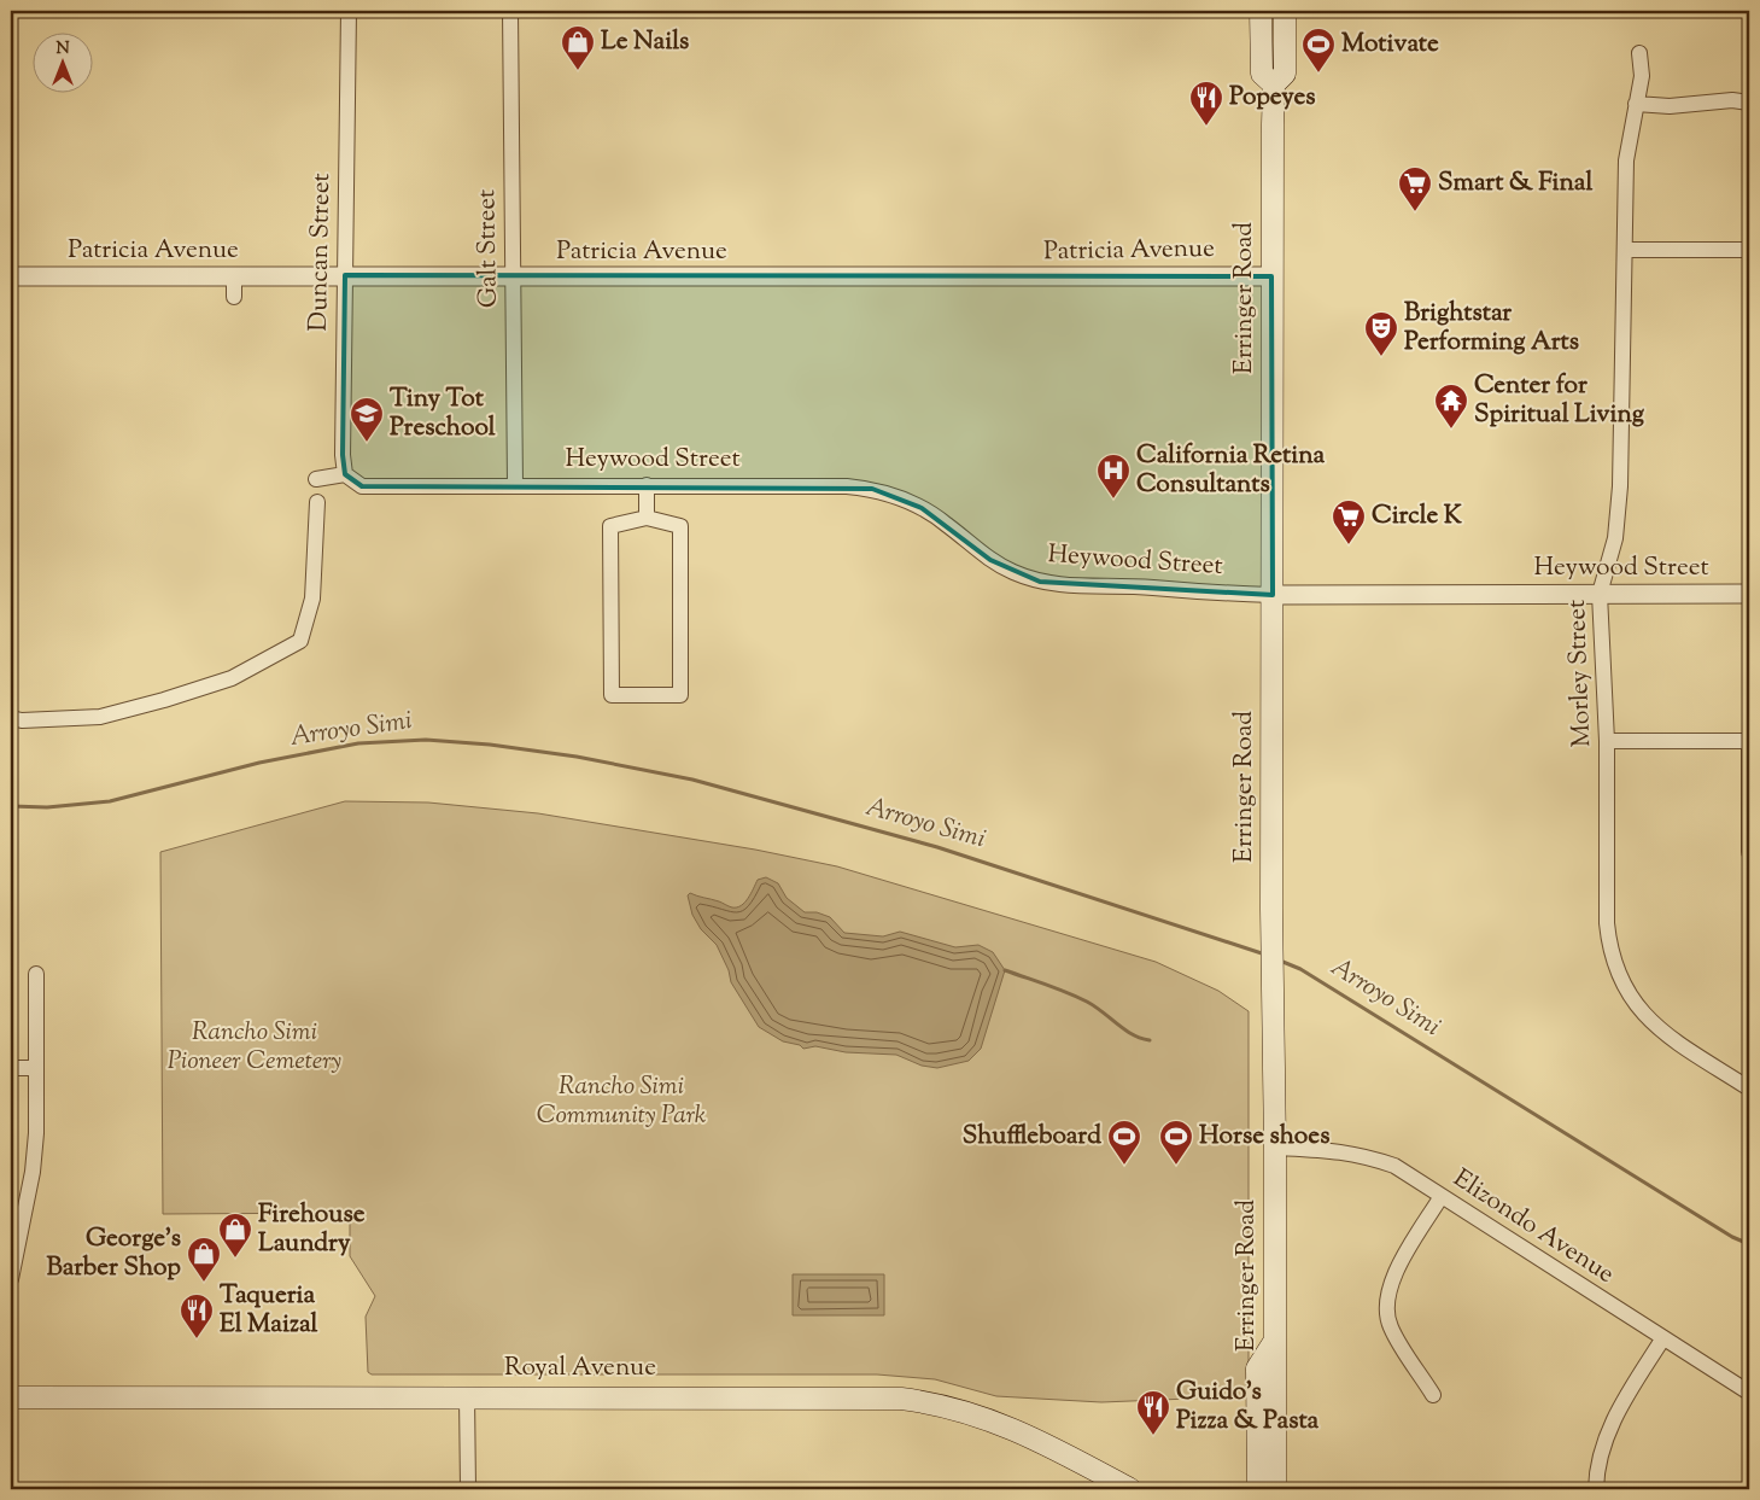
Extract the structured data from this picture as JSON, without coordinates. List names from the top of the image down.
{
  "streets": {
    "main road": ["Erringer Road", "Royal Avenue"],
    "street": [
      "Galt Street",
      "Patricia Avenue",
      "Duncan Street",
      "Heywood Street",
      "Morley Street",
      "Elizondo Avenue"
    ]
  },
  "crossings": [
    ["Galt Street", "Patricia Avenue"],
    ["Galt Street", "Heywood Street"],
    ["Patricia Avenue", "Duncan Street"],
    ["Patricia Avenue", "Erringer Road"],
    ["Duncan Street", "Heywood Street"],
    ["Erringer Road", "Heywood Street"],
    ["Erringer Road", "Elizondo Avenue"],
    ["Heywood Street", "Morley Street"]
  ],
  "water": ["Arroyo Simi"],
  "parks": ["Rancho Simi Pioneer Cemetery", "Rancho Simi Community Park"],
  "places": {
    "shop": ["Le Nails", "Firehouse Laundry", "George's Barber Shop"],
    "sports": ["Motivate", "Shuffleboard", "Horse shoes"],
    "restaurant": ["Popeyes", "Taqueria El Maizal", "Guido's Pizza & Pasta"],
    "supermarket": ["Smart & Final", "Circle K"],
    "theatre": ["Brightstar Performing Arts"],
    "temple": ["Center for Spiritual Living"],
    "school or university": ["Tiny Tot Preschool"],
    "hospital": ["California Retina Consultants"]
  },
  "north": "top"
}
